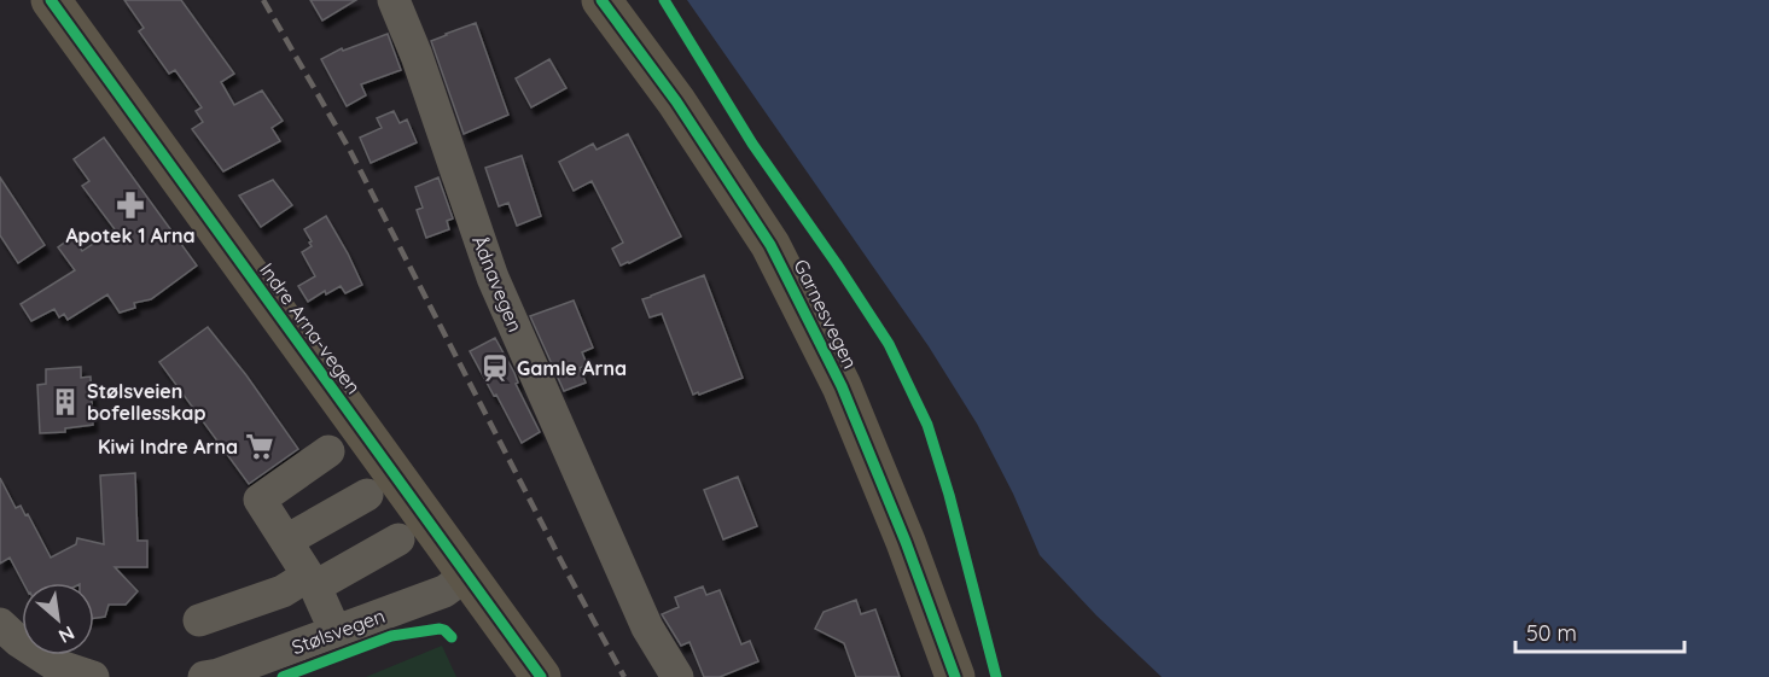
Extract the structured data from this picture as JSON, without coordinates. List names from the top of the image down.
{
  "streets": {
    "main road": ["Garnesvegen", "Indre Arna-vegen"],
    "street": ["Ådnavegen", "Stølsvegen"]
  },
  "crossings": [
    ["Indre Arna-vegen", "Stølsvegen"]
  ],
  "places": {
    "pharmacy": ["Apotek 1 Arna"],
    "station": ["Gamle Arna"],
    "building": ["Stølsveien bofellesskap"],
    "supermarket": ["Kiwi Indre Arna"]
  },
  "scale_bar": "50 m",
  "north": "bottom right"
}
